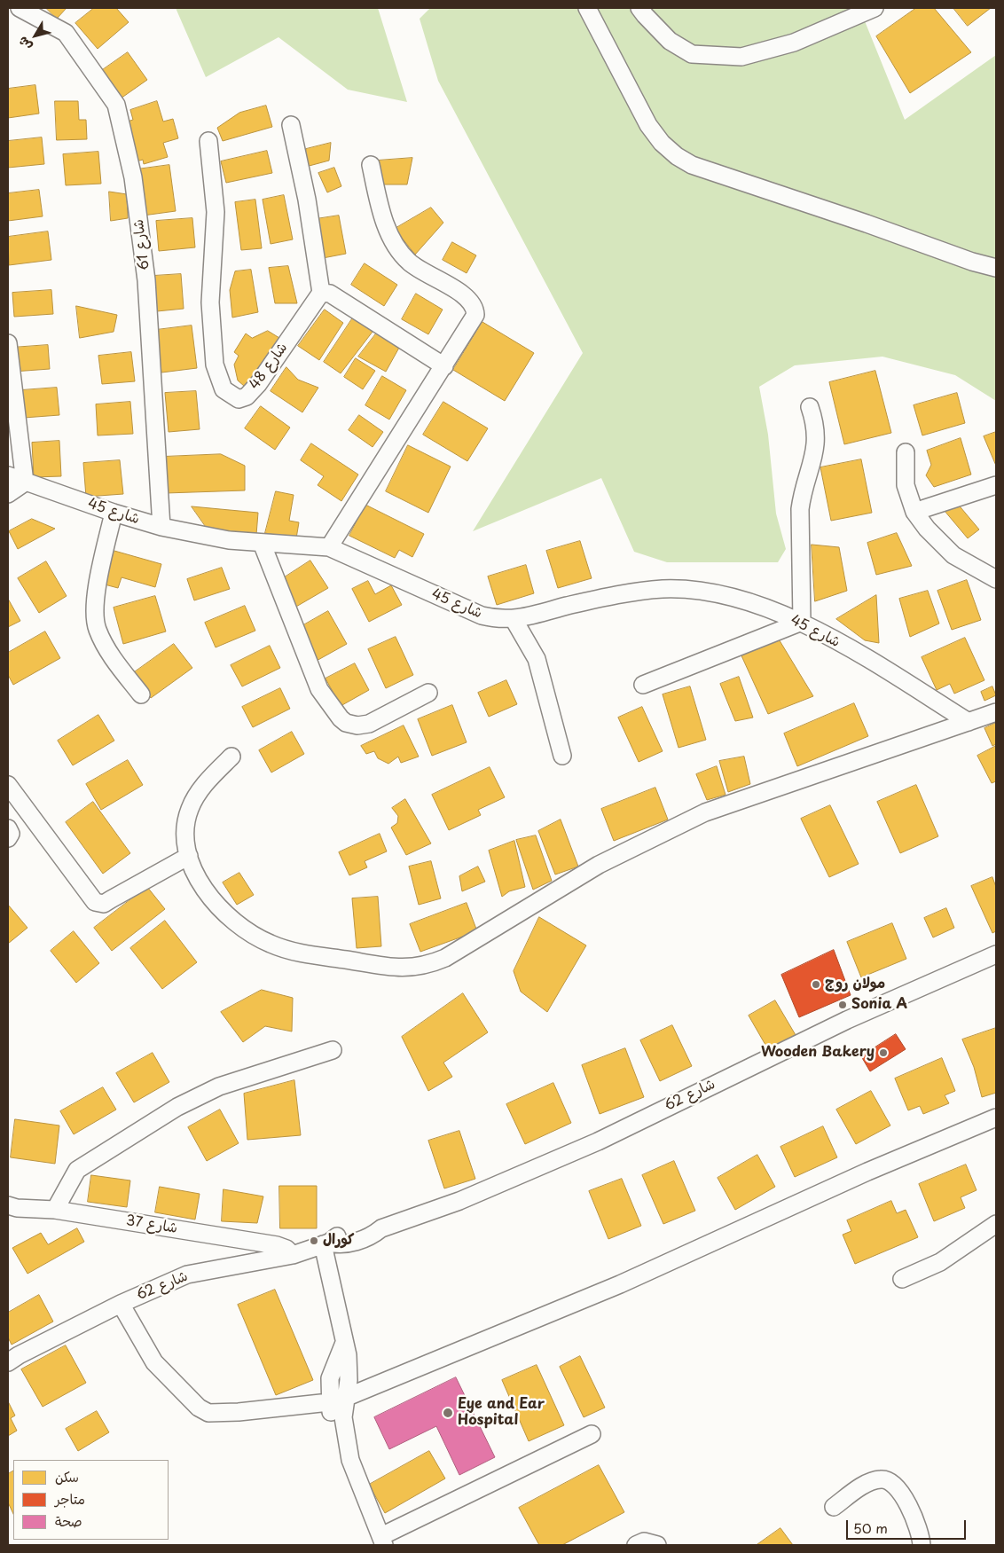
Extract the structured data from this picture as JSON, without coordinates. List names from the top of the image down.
{
  "streets": {
    "street": [
      "شارع 61",
      "شارع 48",
      "شارع 45",
      "شارع 62",
      "شارع 37"
    ]
  },
  "crossings": [
    ["شارع 61", "شارع 45"],
    ["شارع 62", "شارع 37"]
  ],
  "places": [
    "مولان روج",
    "Sonia A",
    "Wooden Bakery",
    "كورال",
    "Eye and Ear Hospital"
  ],
  "legend": ["سكن", "متاجر", "صحة"],
  "scale_bar": "50 m",
  "north": "bottom left"
}
